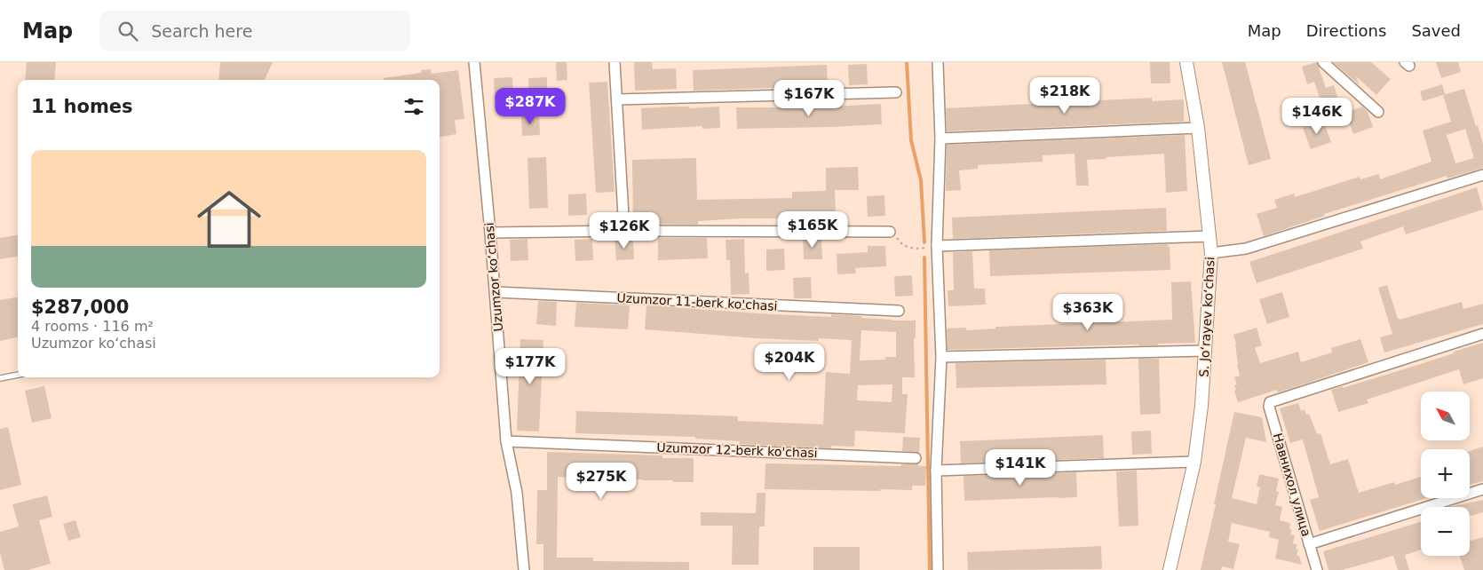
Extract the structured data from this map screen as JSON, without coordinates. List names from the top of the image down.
{
  "streets": {
    "street": [
      "Uzumzor koʻchasi",
      "Uzumzor 11-berk ko'chasi",
      "S. Joʻrayev koʻchasi",
      "Uzumzor 12-berk ko'chasi",
      "Навнихол улица"
    ]
  },
  "crossings": [
    ["Uzumzor koʻchasi", "Uzumzor 11-berk ko'chasi"],
    ["Uzumzor koʻchasi", "Uzumzor 12-berk ko'chasi"]
  ],
  "north": "top left",
  "page": {
    "header": "Map",
    "search": "Search here",
    "nav": ["Map", "Directions", "Saved"],
    "price": [
      "$218K",
      "$167K",
      "$287K",
      "$146K",
      "$165K",
      "$126K",
      "$363K",
      "$204K",
      "$177K",
      "$141K",
      "$275K"
    ],
    "heading": "11 homes",
    "list": [
      {
        "name": "$287,000",
        "note": "4 rooms · 116 m² · Uzumzor koʻchasi"
      }
    ],
    "map_buttons": ["+", "−"]
  }
}
